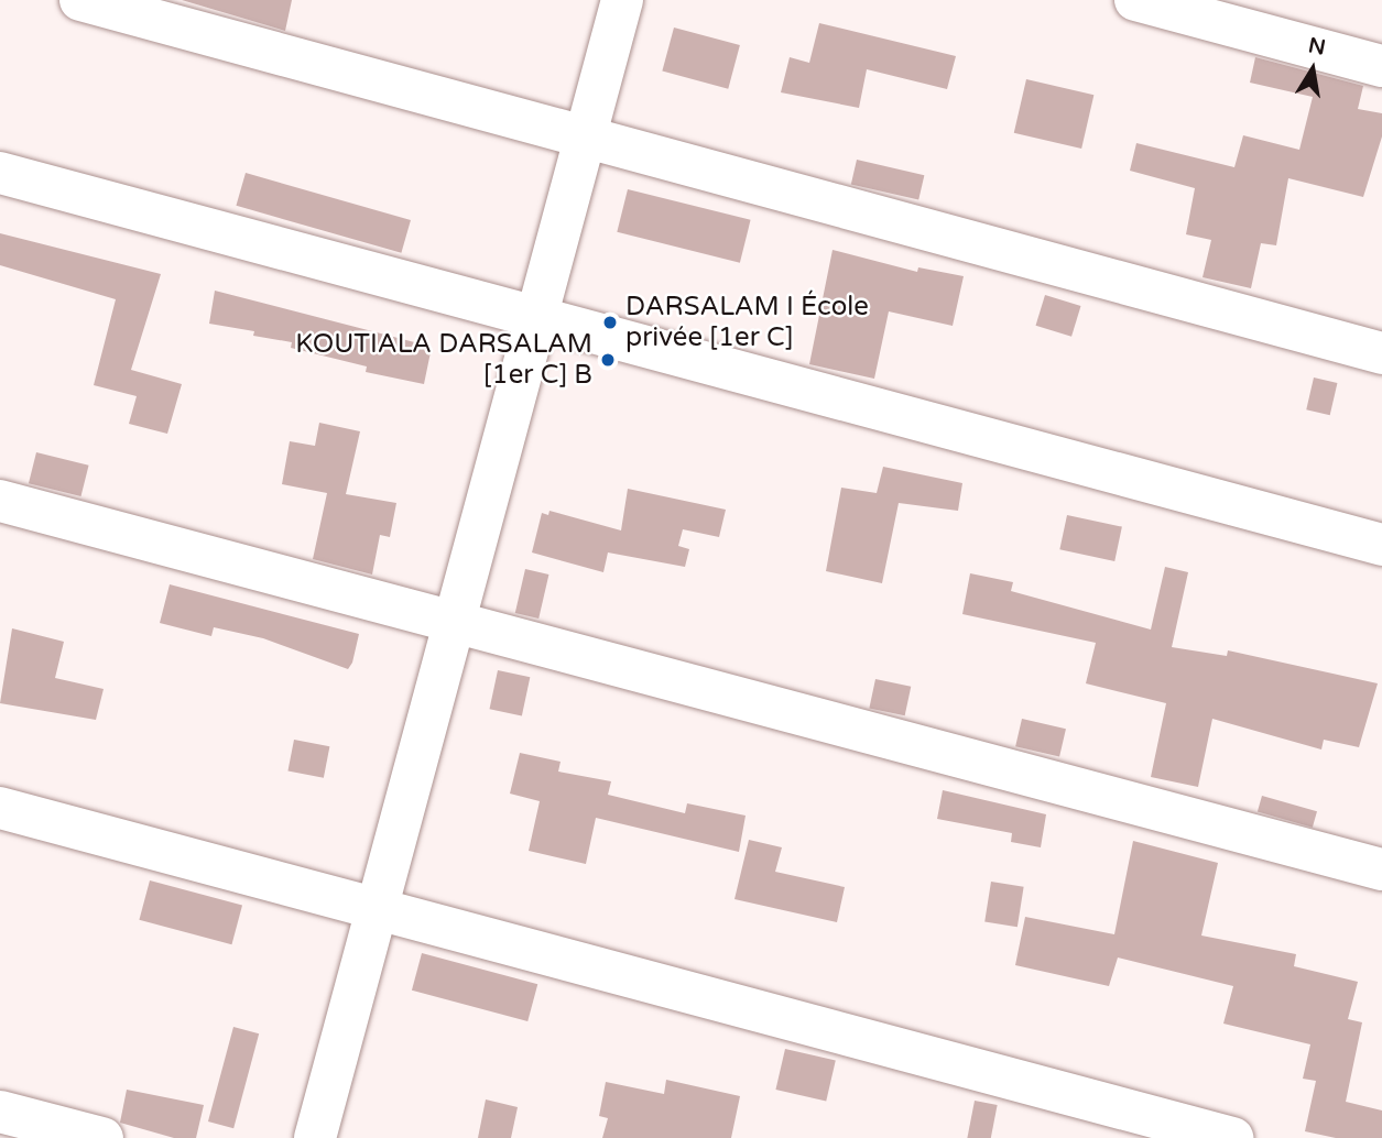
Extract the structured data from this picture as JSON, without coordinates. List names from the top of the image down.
{
  "places": ["DARSALAM I École privée [1er C]", "KOUTIALA DARSALAM [1er C] B"],
  "north": "top"
}
